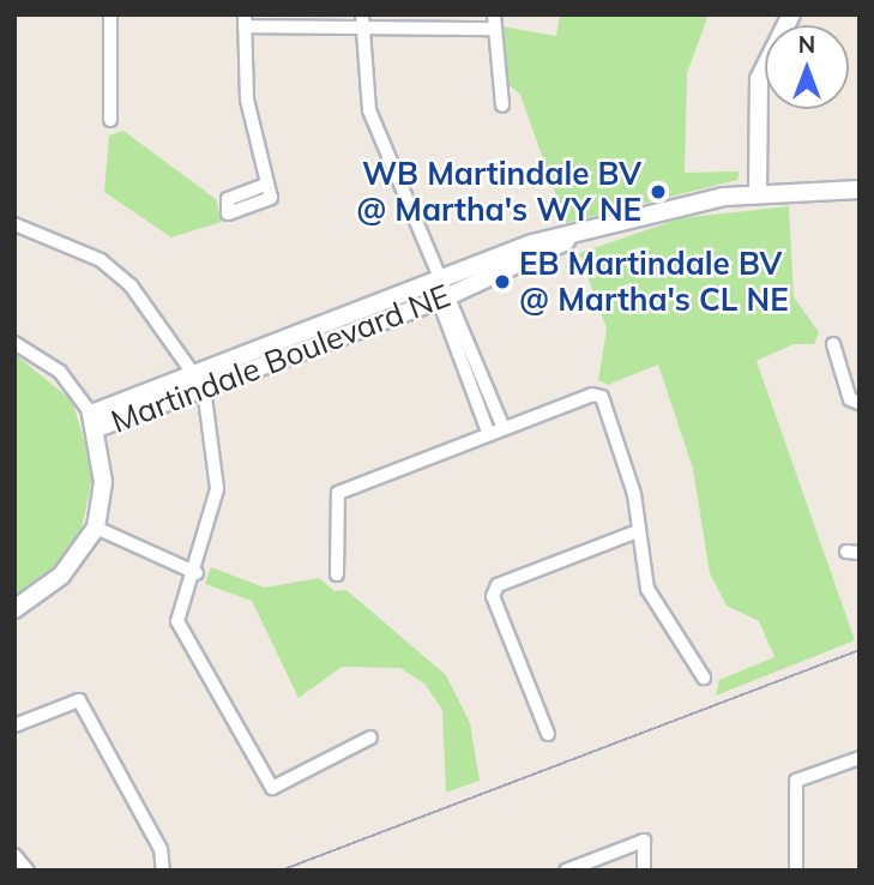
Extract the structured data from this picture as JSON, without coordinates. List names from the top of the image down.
{
  "streets": {
    "street": ["Martindale Boulevard NE"]
  },
  "places": ["WB Martindale BV @ Martha's WY NE", "EB Martindale BV @ Martha's CL NE"],
  "north": "top"
}
